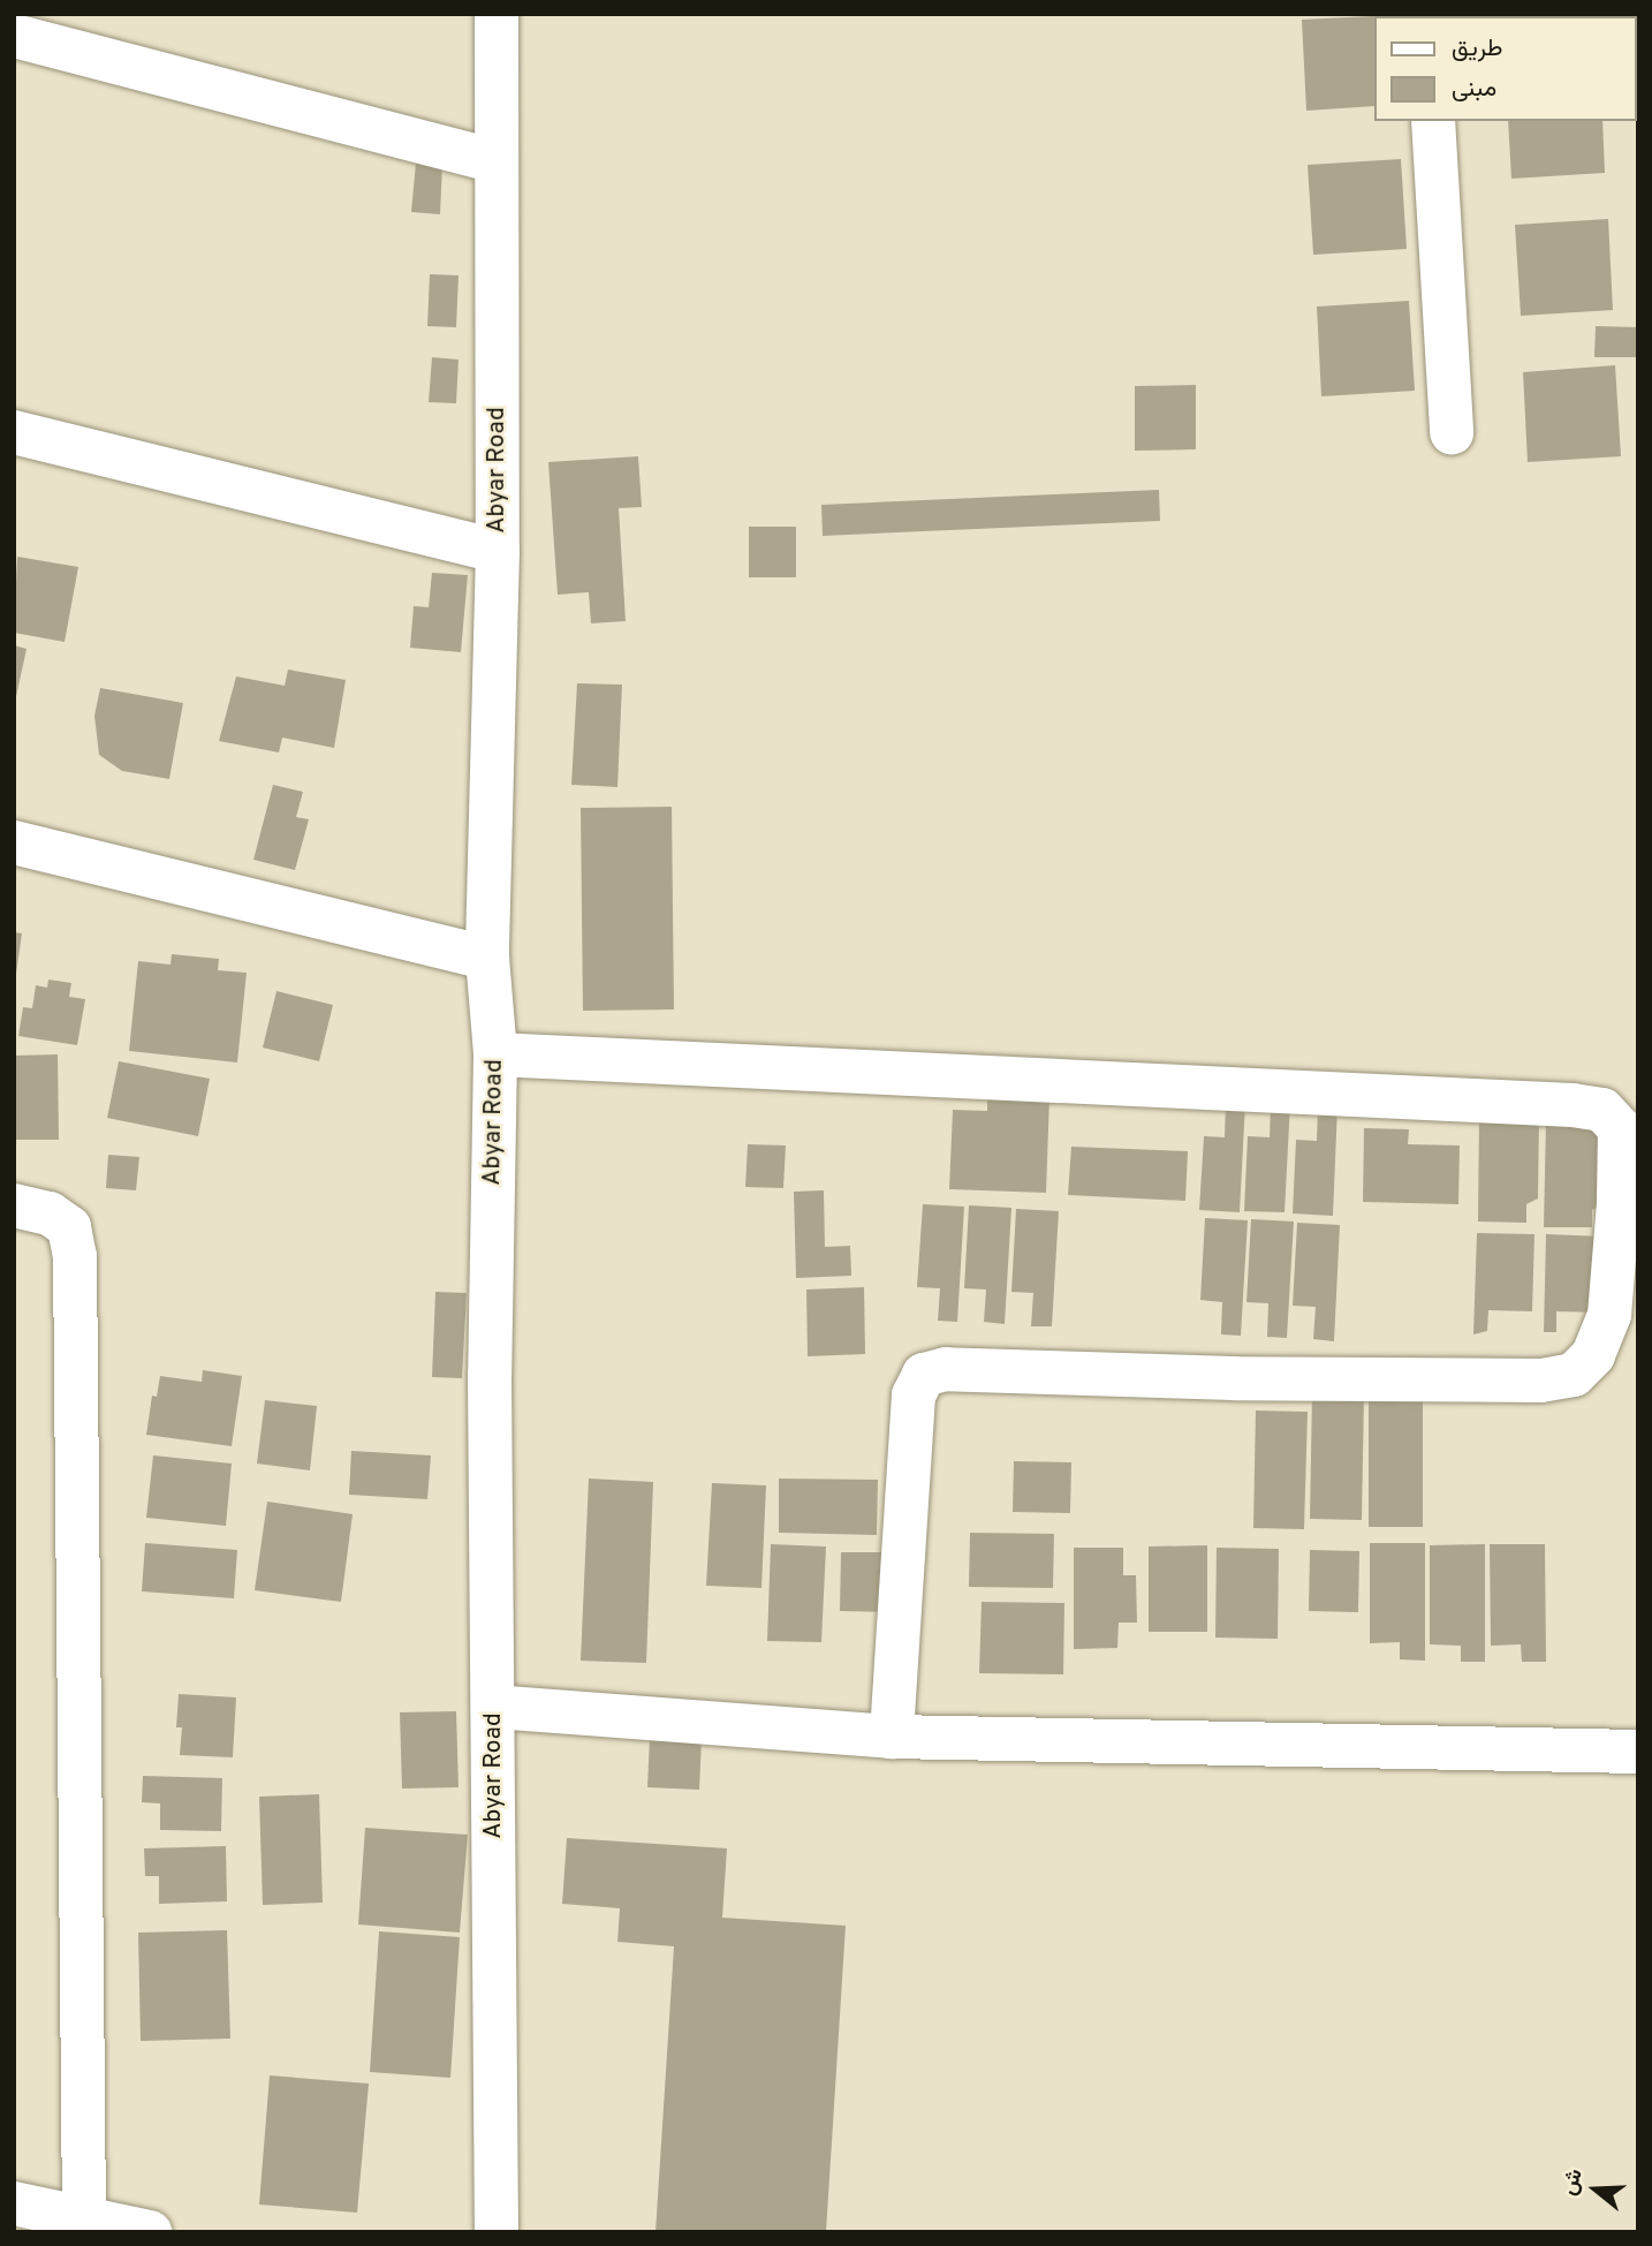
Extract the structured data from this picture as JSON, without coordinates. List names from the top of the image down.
{
  "streets": {
    "street": ["Abyar Road"]
  },
  "legend": ["طريق", "مبنى"],
  "north": "left"
}
